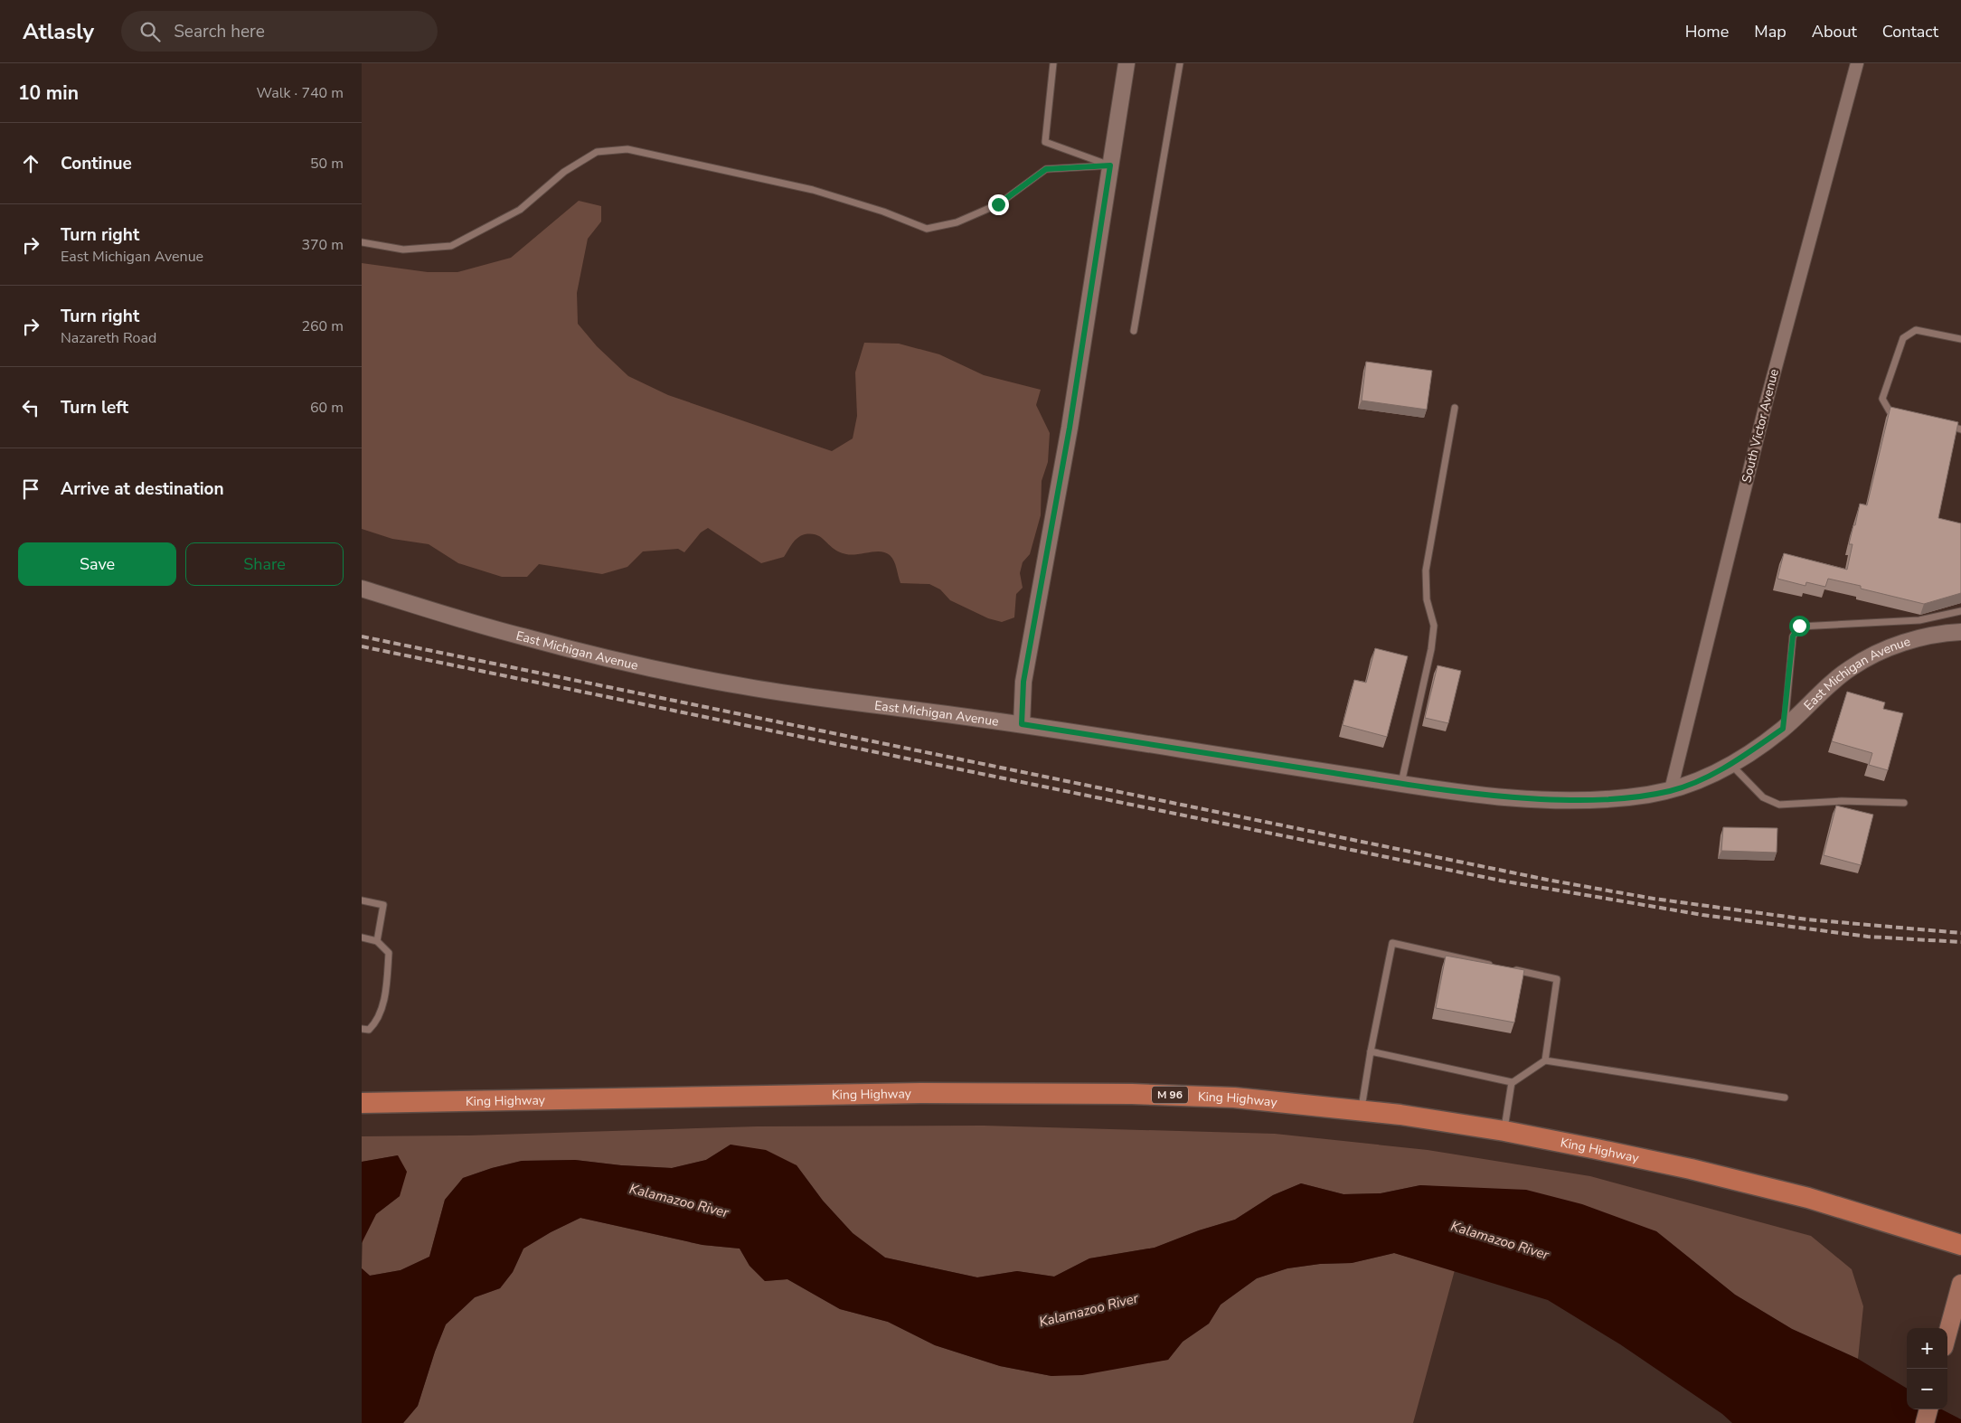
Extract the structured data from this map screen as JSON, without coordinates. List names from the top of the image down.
{
  "streets": {
    "main road": ["King Highway", "M 96"],
    "street": ["South Victor Avenue", "East Michigan Avenue"]
  },
  "crossings": [
    ["South Victor Avenue", "East Michigan Avenue"]
  ],
  "water": ["Kalamazoo River"],
  "page": {
    "header": "Atlasly",
    "search": "Search here",
    "nav": [
      "Home",
      "Map",
      "About",
      "Contact"
    ],
    "heading": ["10 min", "Walk · 740 m"],
    "list": [
      ["Continue", "50 m"],
      ["Turn right", "East Michigan Avenue", "370 m"],
      ["Turn right", "Nazareth Road", "260 m"],
      ["Turn left", "60 m"],
      "Arrive at destination"
    ],
    "buttons": ["Save", "Share"],
    "map_buttons": ["+", "−"]
  }
}
